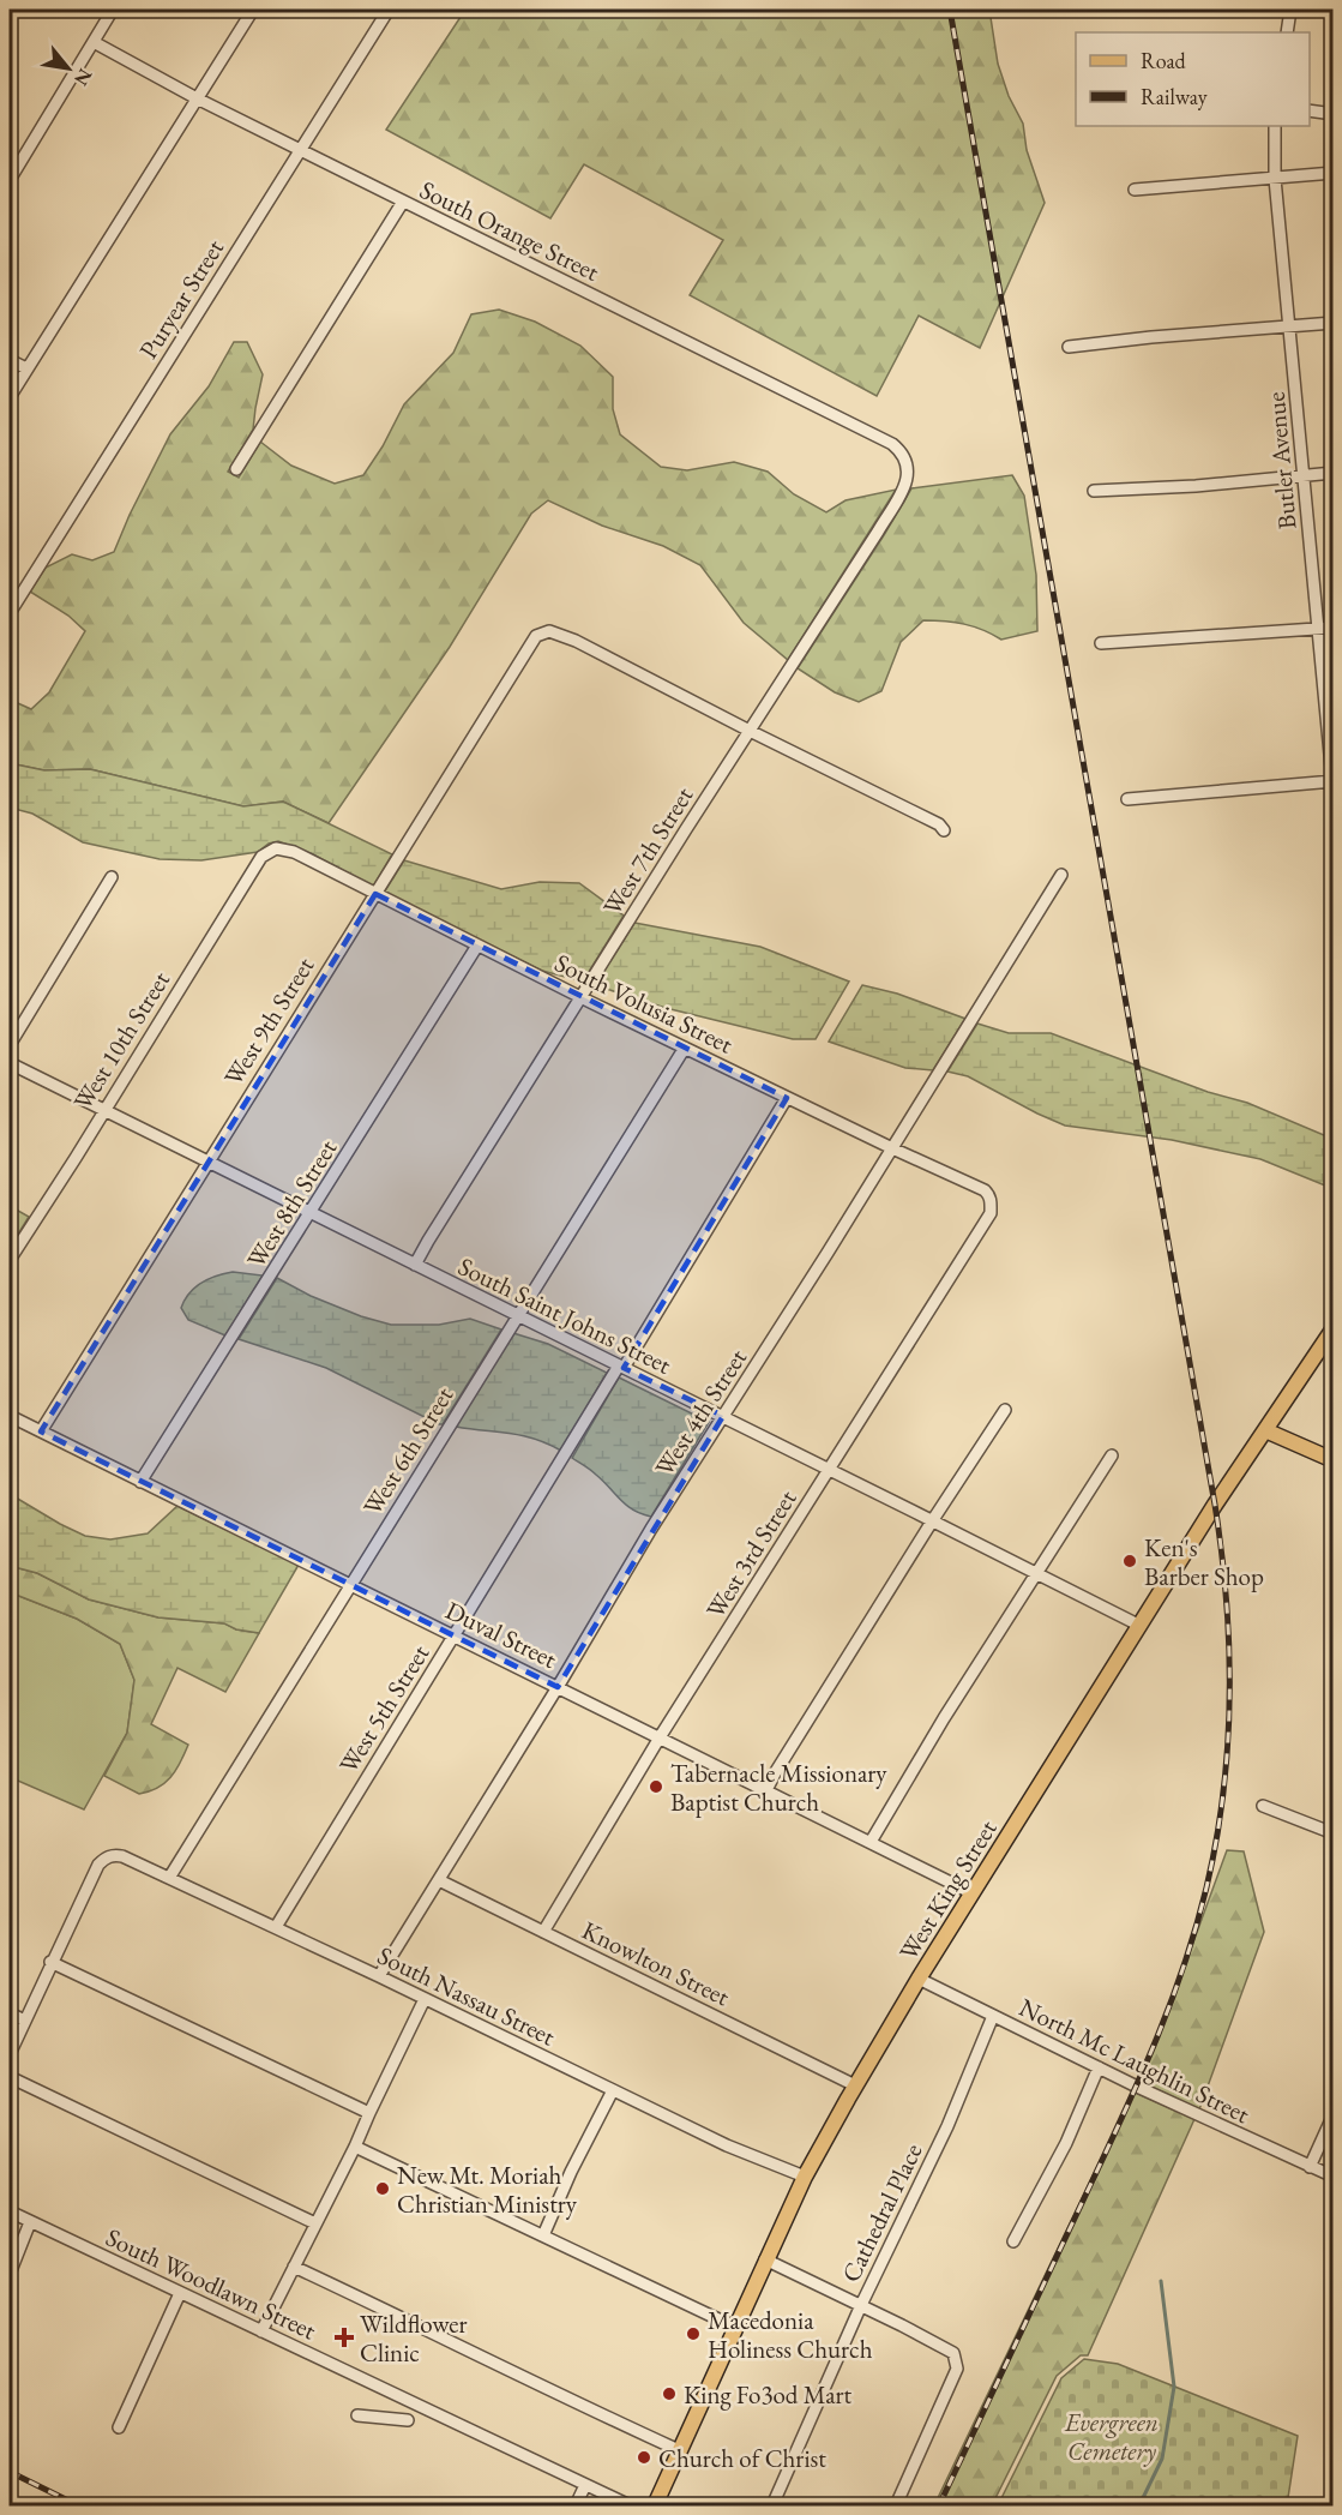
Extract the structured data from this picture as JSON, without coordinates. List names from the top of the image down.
{
  "streets": {
    "main road": ["West King Street"],
    "street": [
      "South Orange Street",
      "Puryear Street",
      "Butler Avenue",
      "West 7th Street",
      "South Volusia Street",
      "West 9th Street",
      "West 10th Street",
      "West 8th Street",
      "South Saint Johns Street",
      "West 4th Street",
      "West 6th Street",
      "West 3rd Street",
      "Duval Street",
      "West 5th Street",
      "Knowlton Street",
      "South Nassau Street",
      "North Mc Laughlin Street",
      "Cathedral Place",
      "South Woodlawn Street"
    ]
  },
  "crossings": [
    ["South Orange Street", "Puryear Street"],
    ["South Orange Street", "West 7th Street"],
    ["West 7th Street", "South Volusia Street"],
    ["West 7th Street", "West 9th Street"],
    ["West 7th Street", "South Saint Johns Street"],
    ["South Volusia Street", "West 9th Street"],
    ["South Volusia Street", "West 10th Street"],
    ["South Volusia Street", "West 8th Street"],
    ["South Volusia Street", "West 4th Street"],
    ["South Volusia Street", "West 6th Street"],
    ["South Volusia Street", "West 3rd Street"],
    ["South Volusia Street", "West 5th Street"],
    ["West 9th Street", "South Saint Johns Street"],
    ["West 9th Street", "Duval Street"],
    ["West 10th Street", "South Saint Johns Street"],
    ["West 8th Street", "South Saint Johns Street"],
    ["West 8th Street", "Duval Street"],
    ["South Saint Johns Street", "West 4th Street"],
    ["South Saint Johns Street", "West 6th Street"],
    ["South Saint Johns Street", "West 3rd Street"],
    ["South Saint Johns Street", "West 5th Street"],
    ["South Saint Johns Street", "West King Street"],
    ["West 4th Street", "Duval Street"],
    ["West 4th Street", "Knowlton Street"],
    ["West 4th Street", "South Nassau Street"],
    ["West 6th Street", "Duval Street"],
    ["West 6th Street", "South Nassau Street"],
    ["West 3rd Street", "Duval Street"],
    ["West 3rd Street", "Knowlton Street"],
    ["Duval Street", "West 5th Street"],
    ["Duval Street", "West King Street"],
    ["West 5th Street", "South Nassau Street"],
    ["West King Street", "Knowlton Street"],
    ["West King Street", "South Nassau Street"],
    ["West King Street", "North Mc Laughlin Street"],
    ["North Mc Laughlin Street", "Cathedral Place"]
  ],
  "parks": ["Evergreen Cemetery"],
  "places": {
    "other": [
      "Ken's Barber Shop",
      "Tabernacle Missionary Baptist Church",
      "New Mt. Moriah Christian Ministry",
      "Macedonia Holiness Church",
      "King Fo3od Mart",
      "Church of Christ"
    ],
    "health": ["Wildflower Clinic"]
  },
  "legend": ["Road", "Railway"],
  "north": "bottom right"
}
